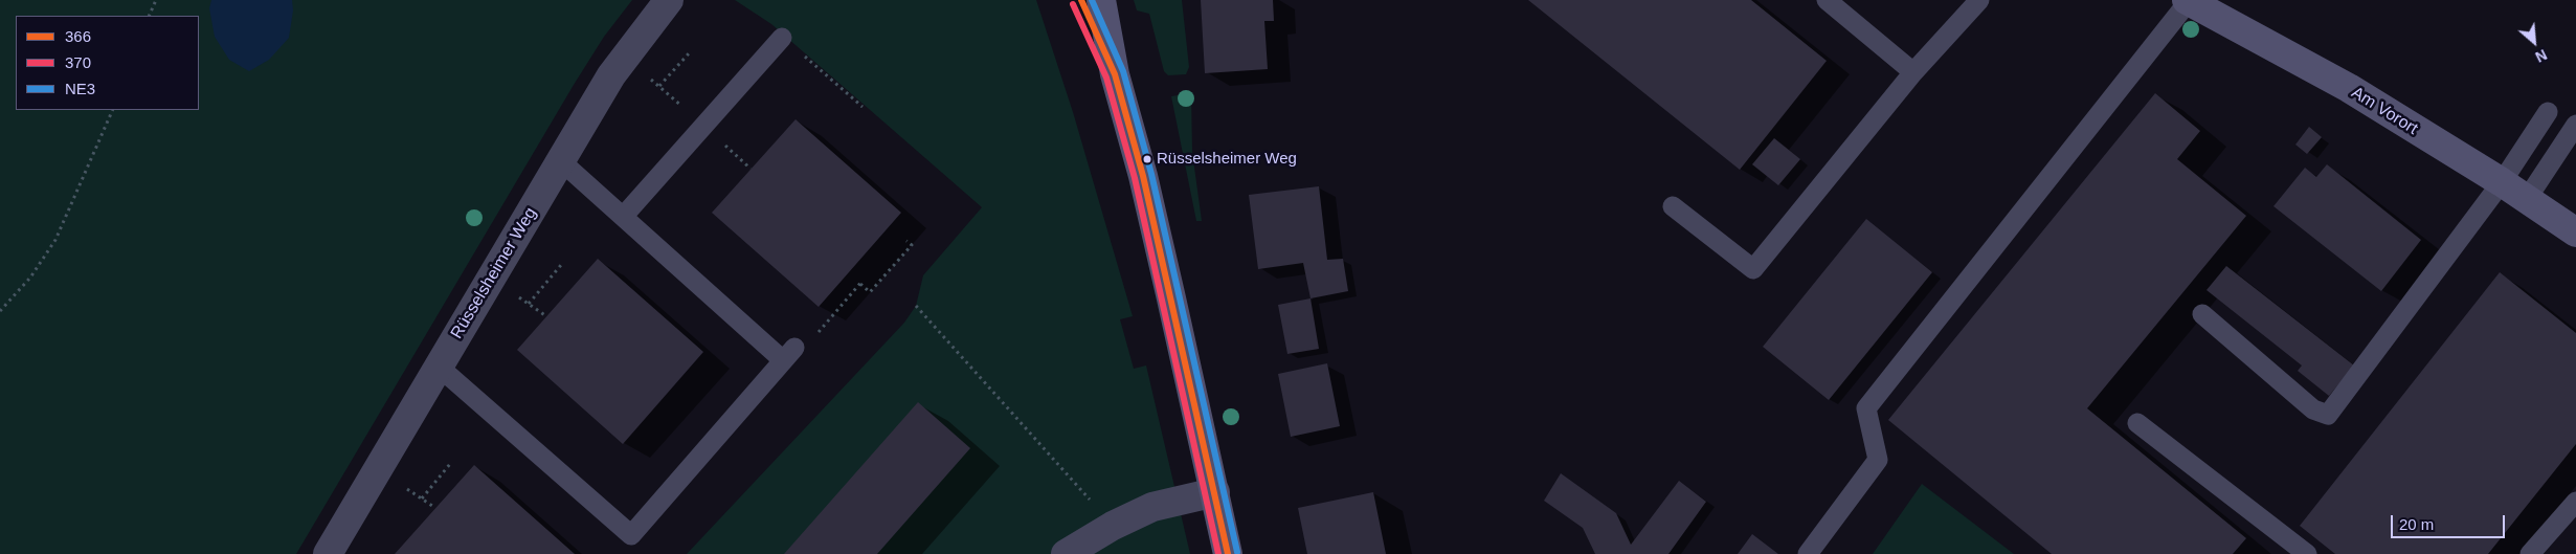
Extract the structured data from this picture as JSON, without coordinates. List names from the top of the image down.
{
  "streets": {
    "street": ["Am Vorort", "Rüsselsheimer Weg"]
  },
  "places": ["Rüsselsheimer Weg"],
  "lines": ["transit line 366", "transit line NE3", "transit line 370"],
  "legend": ["366", "370", "NE3"],
  "scale_bar": "20 m",
  "north": "bottom right"
}
